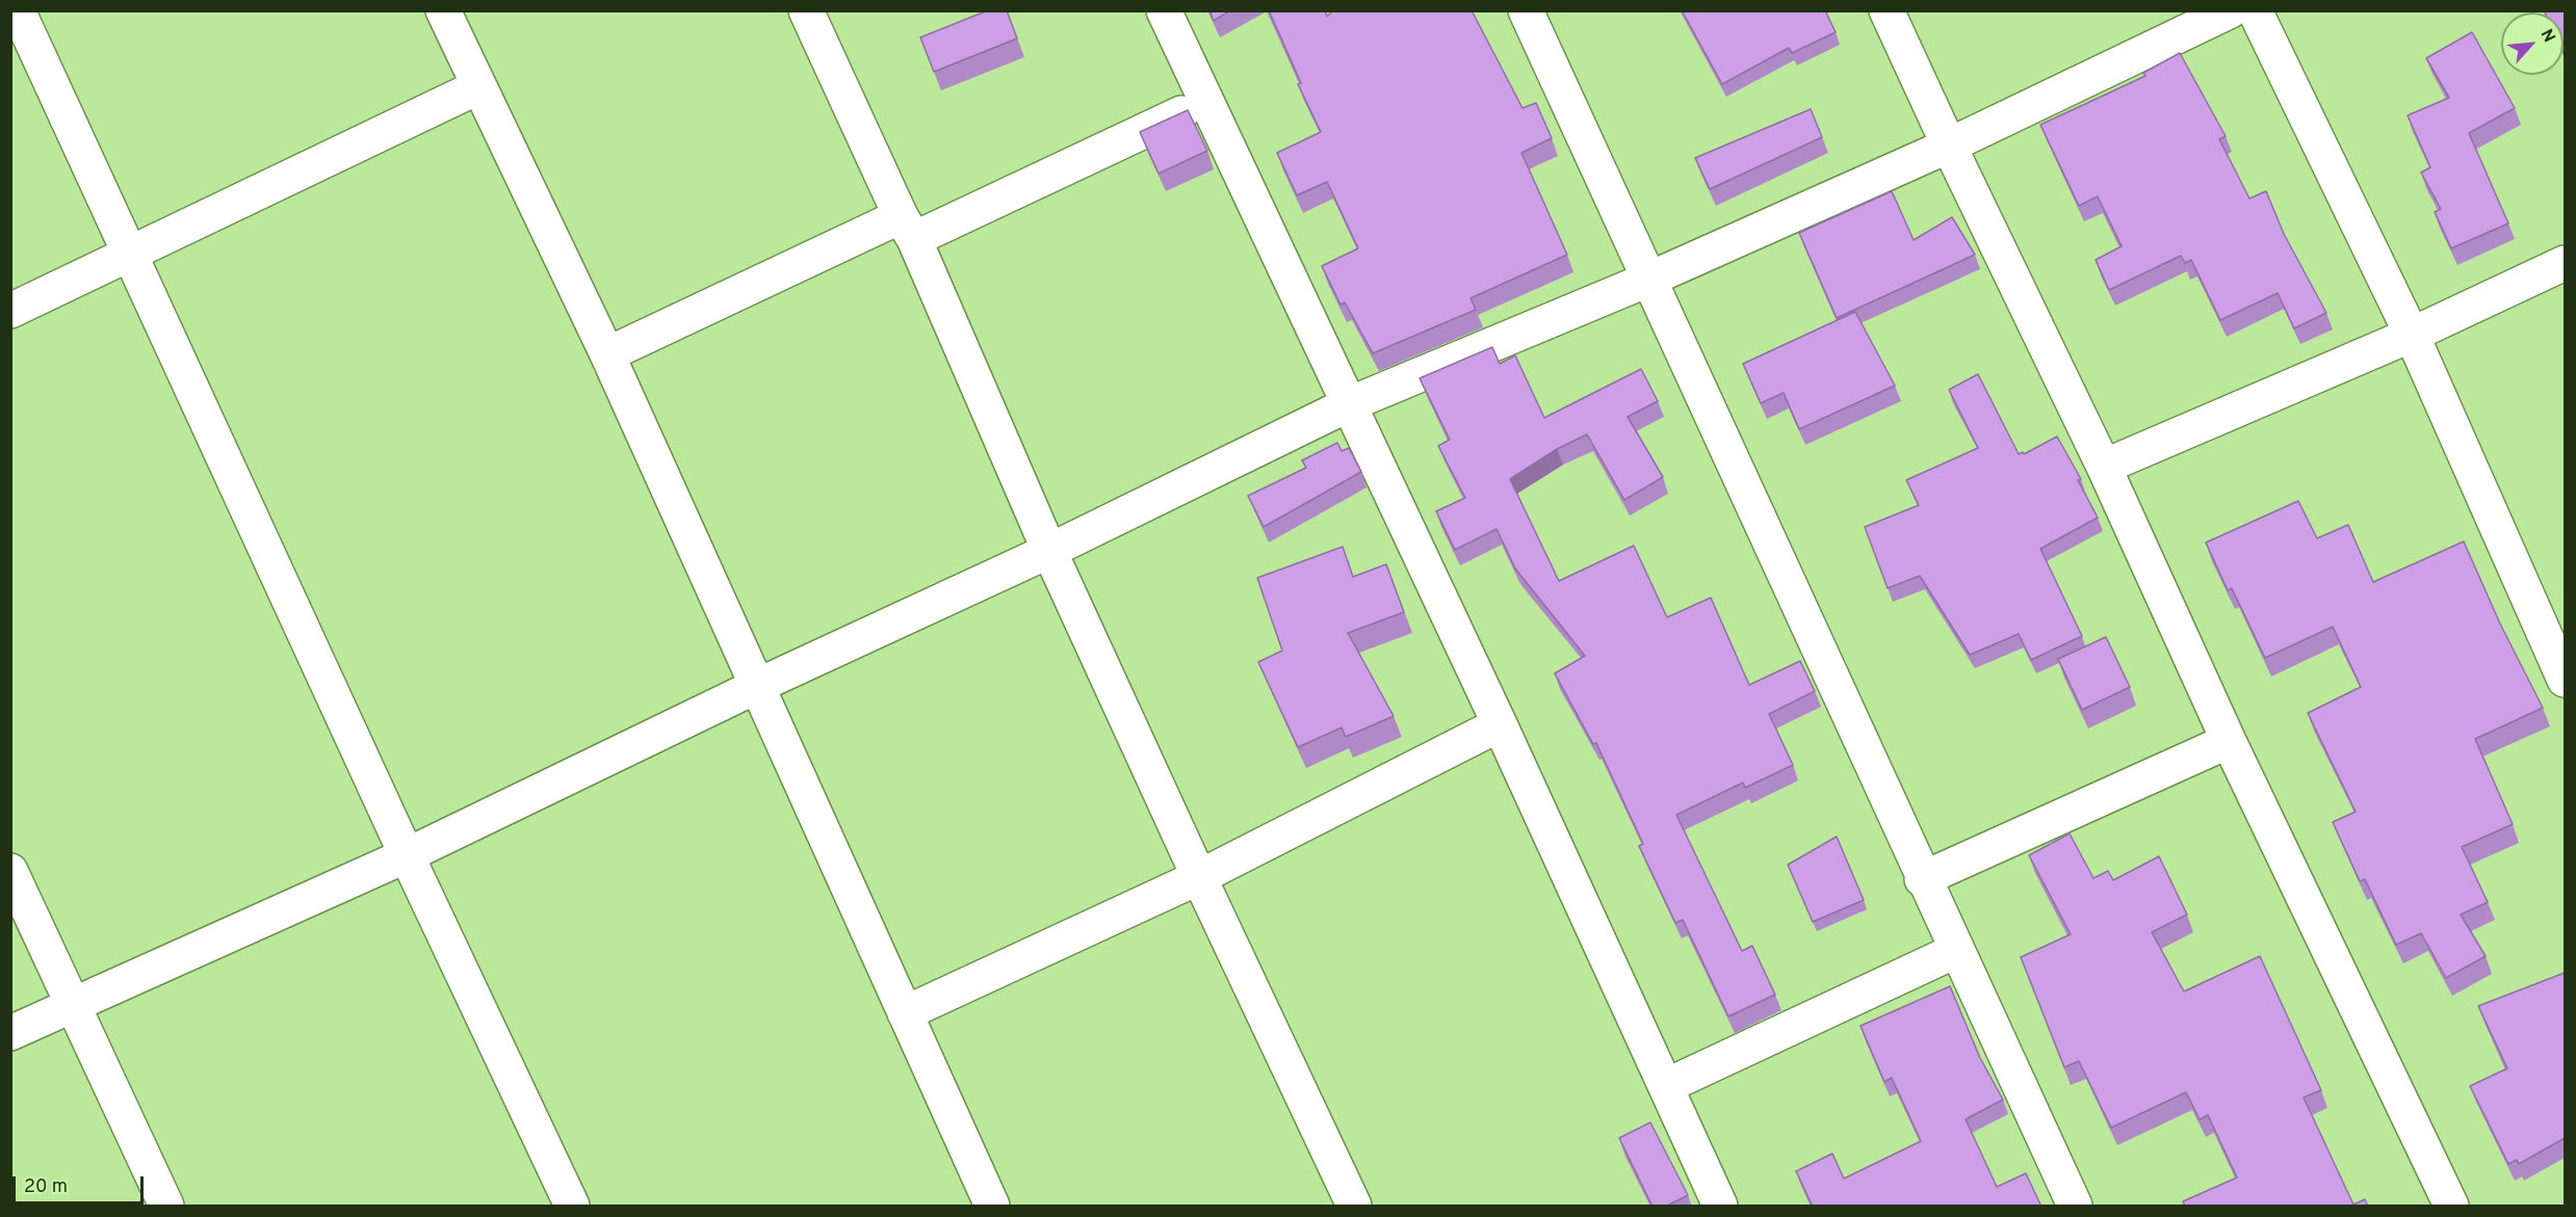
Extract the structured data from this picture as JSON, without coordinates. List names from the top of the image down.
{
  "scale_bar": "20 m",
  "north": "top right"
}
